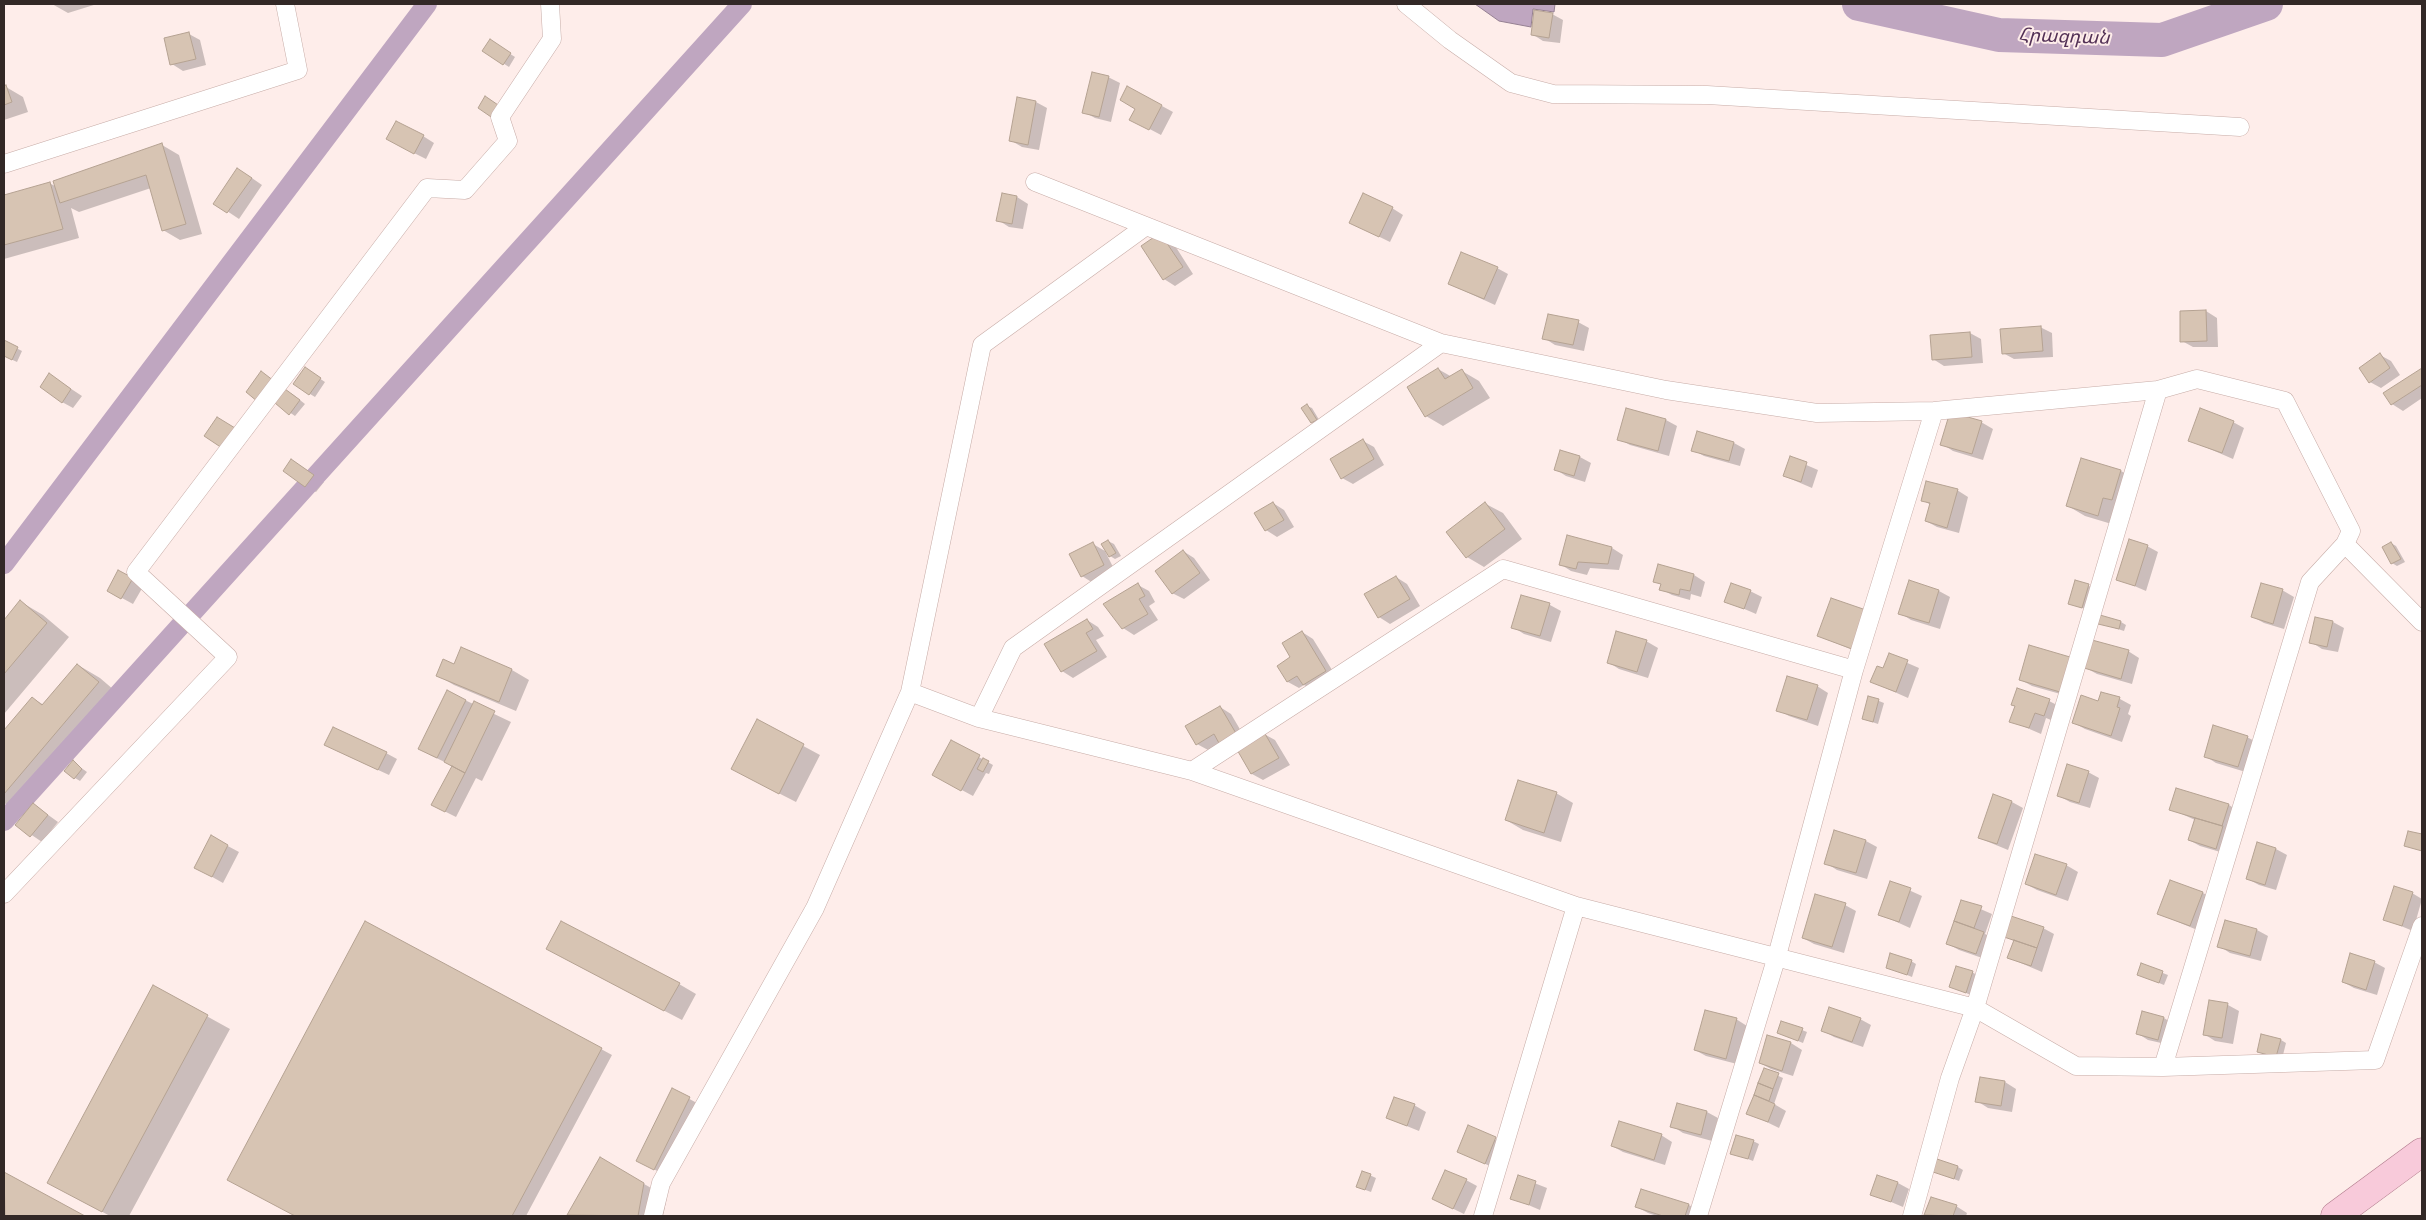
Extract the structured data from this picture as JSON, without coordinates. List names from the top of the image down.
{
  "water": ["Հրազդան"]
}
